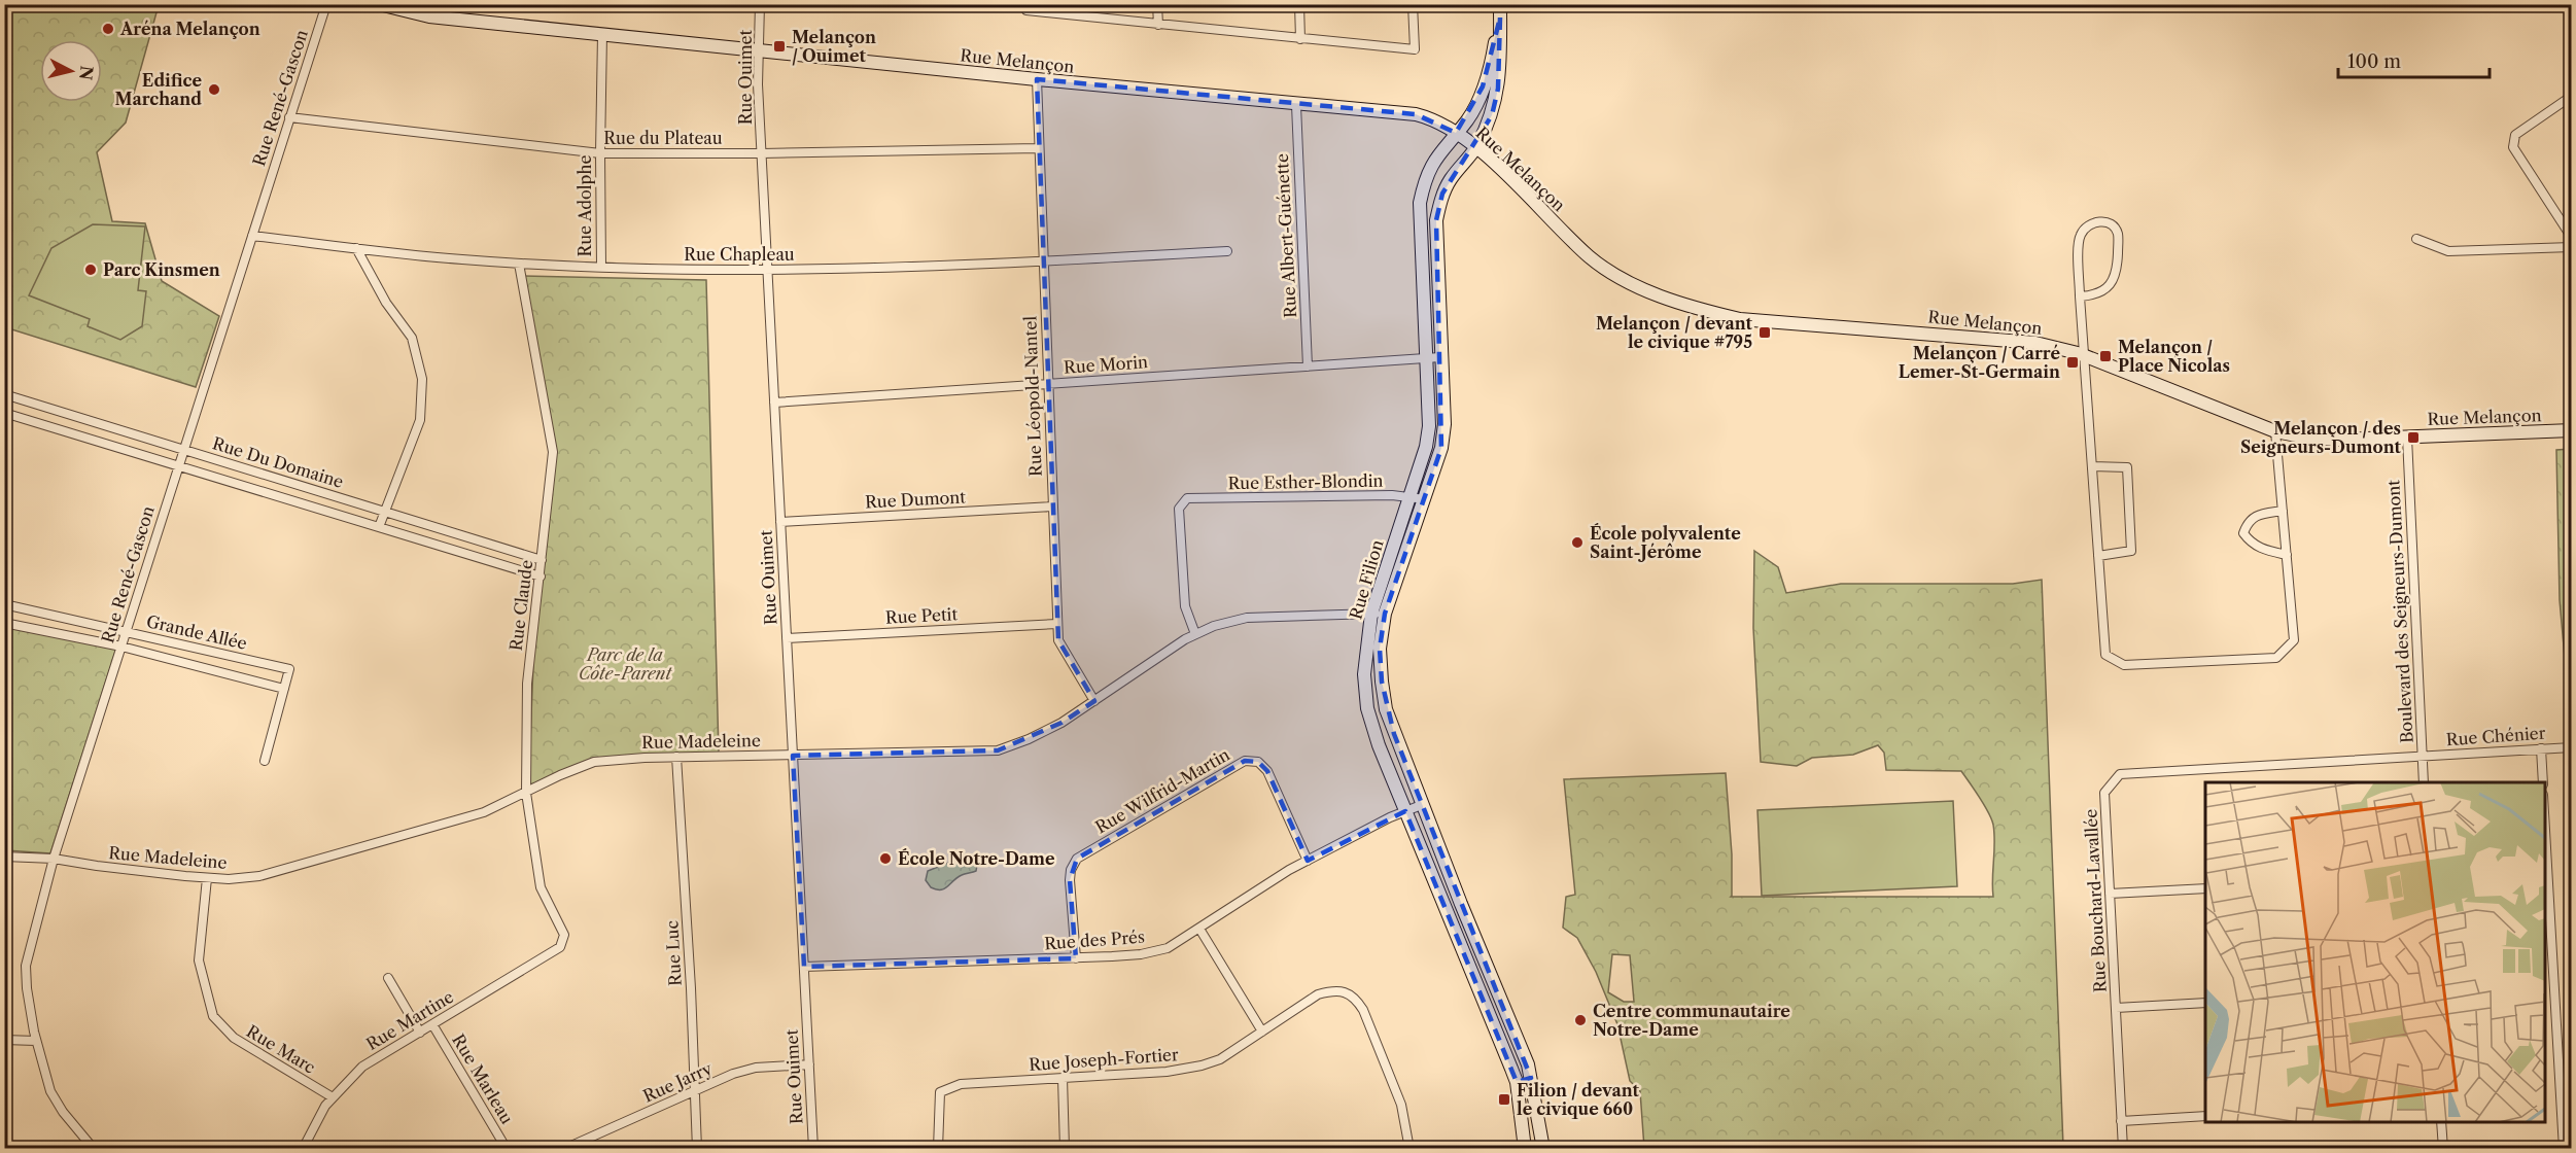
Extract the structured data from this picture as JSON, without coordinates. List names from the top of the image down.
{
  "streets": {
    "street": [
      "Rue Melançon",
      "Rue Ouimet",
      "Rue René-Gascon",
      "Rue du Plateau",
      "Rue Adolphe",
      "Rue Albert-Guénette",
      "Rue Chapleau",
      "Rue Morin",
      "Rue Léopold-Nantel",
      "Rue Du Domaine",
      "Rue Esther-Blondin",
      "Rue Dumont",
      "Rue Filion",
      "Rue Claude",
      "Boulevard des Seigneurs-Dumont",
      "Rue Petit",
      "Grande Allée",
      "Rue Chénier",
      "Rue Madeleine",
      "Rue Wilfrid-Martin",
      "Rue Bouchard-Lavallée",
      "Rue des Prés",
      "Rue Luc",
      "Rue Martine",
      "Rue Marc",
      "Rue Joseph-Fortier",
      "Rue Marleau",
      "Rue Jarry"
    ]
  },
  "crossings": [
    ["Rue Melançon", "Rue Ouimet"],
    ["Rue Melançon", "Rue Adolphe"],
    ["Rue Melançon", "Rue Albert-Guénette"],
    ["Rue Melançon", "Rue Léopold-Nantel"],
    ["Rue Melançon", "Rue Filion"],
    ["Rue Melançon", "Boulevard des Seigneurs-Dumont"],
    ["Rue Ouimet", "Rue du Plateau"],
    ["Rue Ouimet", "Rue Chapleau"],
    ["Rue Ouimet", "Rue Morin"],
    ["Rue Ouimet", "Rue Dumont"],
    ["Rue Ouimet", "Rue Petit"],
    ["Rue Ouimet", "Rue Madeleine"],
    ["Rue Ouimet", "Rue des Prés"],
    ["Rue Ouimet", "Rue Jarry"],
    ["Rue René-Gascon", "Rue du Plateau"],
    ["Rue René-Gascon", "Rue Chapleau"],
    ["Rue René-Gascon", "Rue Du Domaine"],
    ["Rue René-Gascon", "Grande Allée"],
    ["Rue René-Gascon", "Rue Madeleine"],
    ["Rue du Plateau", "Rue Adolphe"],
    ["Rue du Plateau", "Rue Léopold-Nantel"],
    ["Rue Adolphe", "Rue Chapleau"],
    ["Rue Albert-Guénette", "Rue Morin"],
    ["Rue Chapleau", "Rue Léopold-Nantel"],
    ["Rue Chapleau", "Rue Claude"],
    ["Rue Morin", "Rue Léopold-Nantel"],
    ["Rue Morin", "Rue Filion"],
    ["Rue Léopold-Nantel", "Rue Dumont"],
    ["Rue Léopold-Nantel", "Rue Petit"],
    ["Rue Léopold-Nantel", "Rue Madeleine"],
    ["Rue Du Domaine", "Rue Claude"],
    ["Rue Esther-Blondin", "Rue Filion"],
    ["Rue Esther-Blondin", "Rue Madeleine"],
    ["Rue Filion", "Rue Madeleine"],
    ["Rue Filion", "Rue des Prés"],
    ["Rue Claude", "Rue Madeleine"],
    ["Rue Claude", "Rue Martine"],
    ["Boulevard des Seigneurs-Dumont", "Rue Chénier"],
    ["Boulevard des Seigneurs-Dumont", "Rue Bouchard-Lavallée"],
    ["Rue Chénier", "Rue Bouchard-Lavallée"],
    ["Rue Madeleine", "Rue Luc"],
    ["Rue Madeleine", "Rue Marc"],
    ["Rue Wilfrid-Martin", "Rue des Prés"],
    ["Rue Luc", "Rue Jarry"],
    ["Rue Martine", "Rue Marc"],
    ["Rue Martine", "Rue Marleau"]
  ],
  "parks": ["Parc de la Côte-Parent"],
  "places": {
    "other": [
      "Aréna Melançon",
      "Edifice Marchand",
      "Parc Kinsmen",
      "École polyvalente Saint-Jérôme",
      "École Notre-Dame",
      "Centre communautaire Notre-Dame"
    ],
    "transit": [
      "Melançon / Ouimet",
      "Melançon / devant le civique #795",
      "Melançon / Place Nicolas",
      "Melançon / Carré Lemer-St-Germain",
      "Melançon / des Seigneurs-Dumont",
      "Filion / devant le civique 660"
    ]
  },
  "scale_bar": "100 m",
  "north": "right"
}
